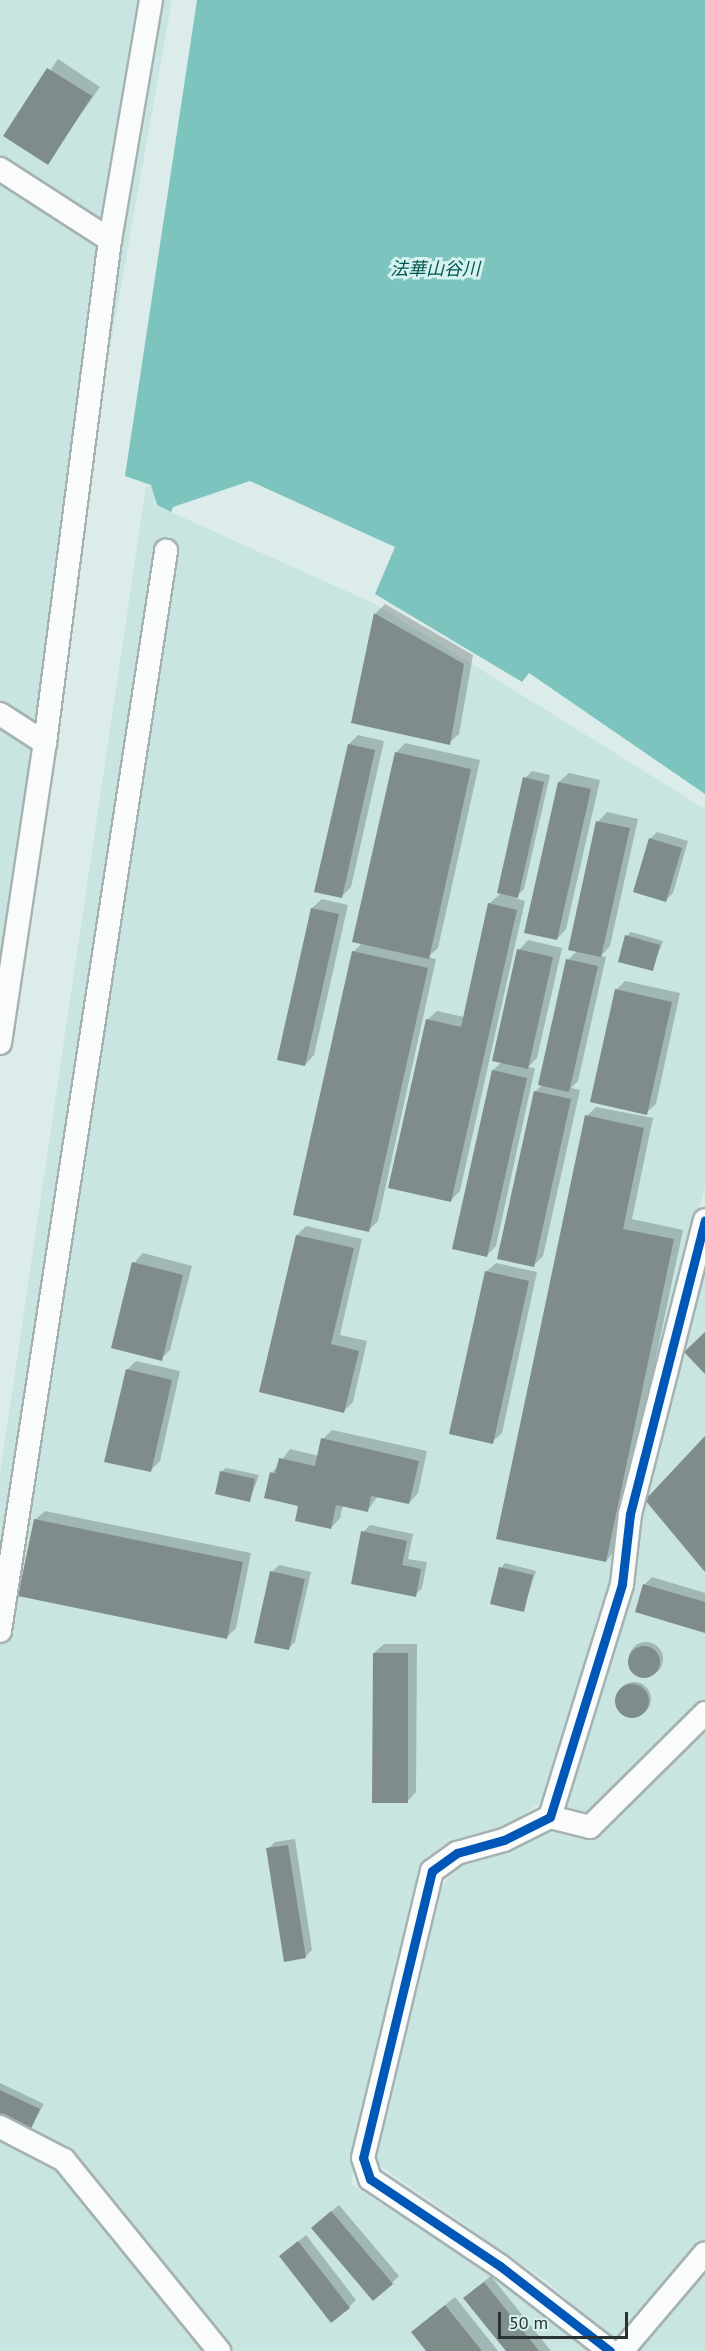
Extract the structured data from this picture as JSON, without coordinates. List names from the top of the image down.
{
  "water": ["法華山谷川"],
  "scale_bar": "50 m"
}
